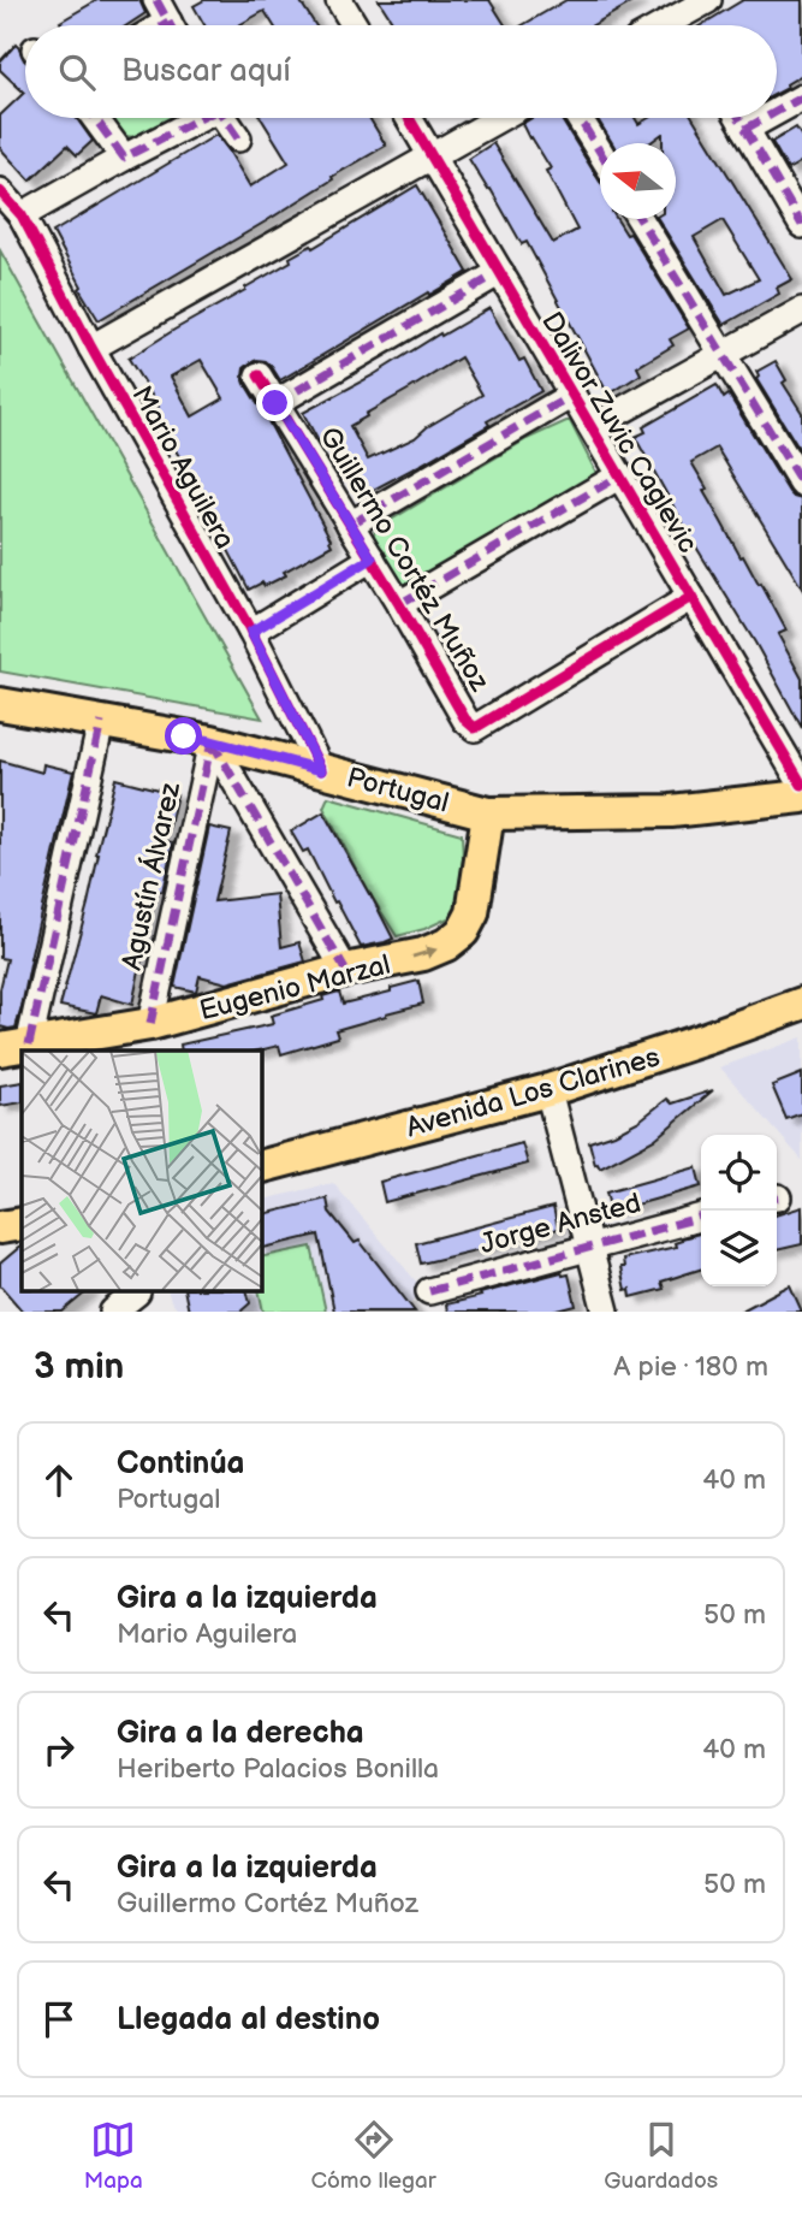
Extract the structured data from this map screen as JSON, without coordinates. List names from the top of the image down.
{
  "streets": {
    "main road": ["Portugal", "Eugenio Marzal", "Avenida Los Clarines"],
    "street": [
      "Dalivor Zuvic Caglevic",
      "Mario Aguilera",
      "Guillermo Cortéz Muñoz",
      "Agustín Álvarez",
      "Jorge Ansted"
    ]
  },
  "crossings": [
    ["Dalivor Zuvic Caglevic", "Guillermo Cortéz Muñoz"],
    ["Mario Aguilera", "Portugal"],
    ["Portugal", "Agustín Álvarez"],
    ["Portugal", "Eugenio Marzal"],
    ["Agustín Álvarez", "Eugenio Marzal"]
  ],
  "one_way": ["Eugenio Marzal"],
  "north": "left",
  "page": {
    "search": "Buscar aquí",
    "heading": ["3 min", "A pie · 180 m"],
    "list": [
      ["Continúa", "Portugal", "40 m"],
      ["Gira a la izquierda", "Mario Aguilera", "50 m"],
      ["Gira a la derecha", "Heriberto Palacios Bonilla", "40 m"],
      ["Gira a la izquierda", "Guillermo Cortéz Muñoz", "50 m"],
      "Llegada al destino"
    ],
    "nav": ["Mapa", "Cómo llegar", "Guardados"]
  }
}
